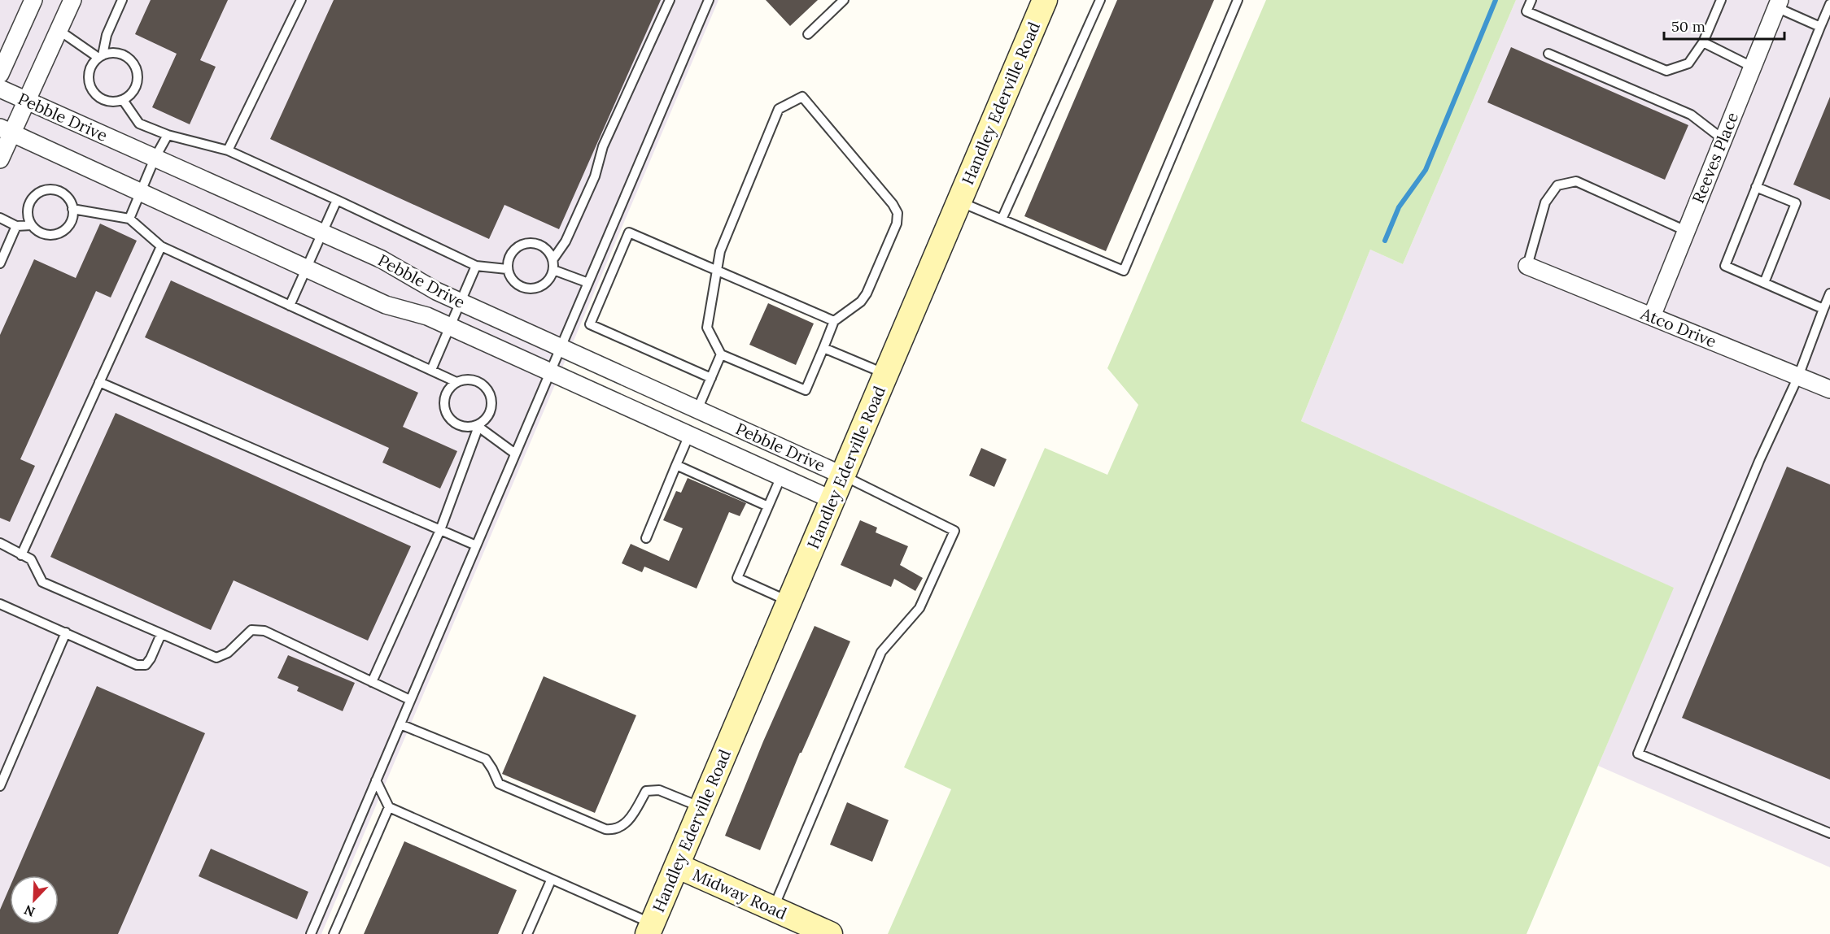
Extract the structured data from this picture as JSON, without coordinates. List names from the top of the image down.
{
  "streets": {
    "main road": ["Handley Ederville Road", "Midway Road"],
    "street": ["Pebble Drive", "Reeves Place", "Atco Drive"]
  },
  "crossings": [
    ["Handley Ederville Road", "Pebble Drive"],
    ["Handley Ederville Road", "Midway Road"],
    ["Reeves Place", "Atco Drive"]
  ],
  "scale_bar": "50 m",
  "north": "bottom left"
}
